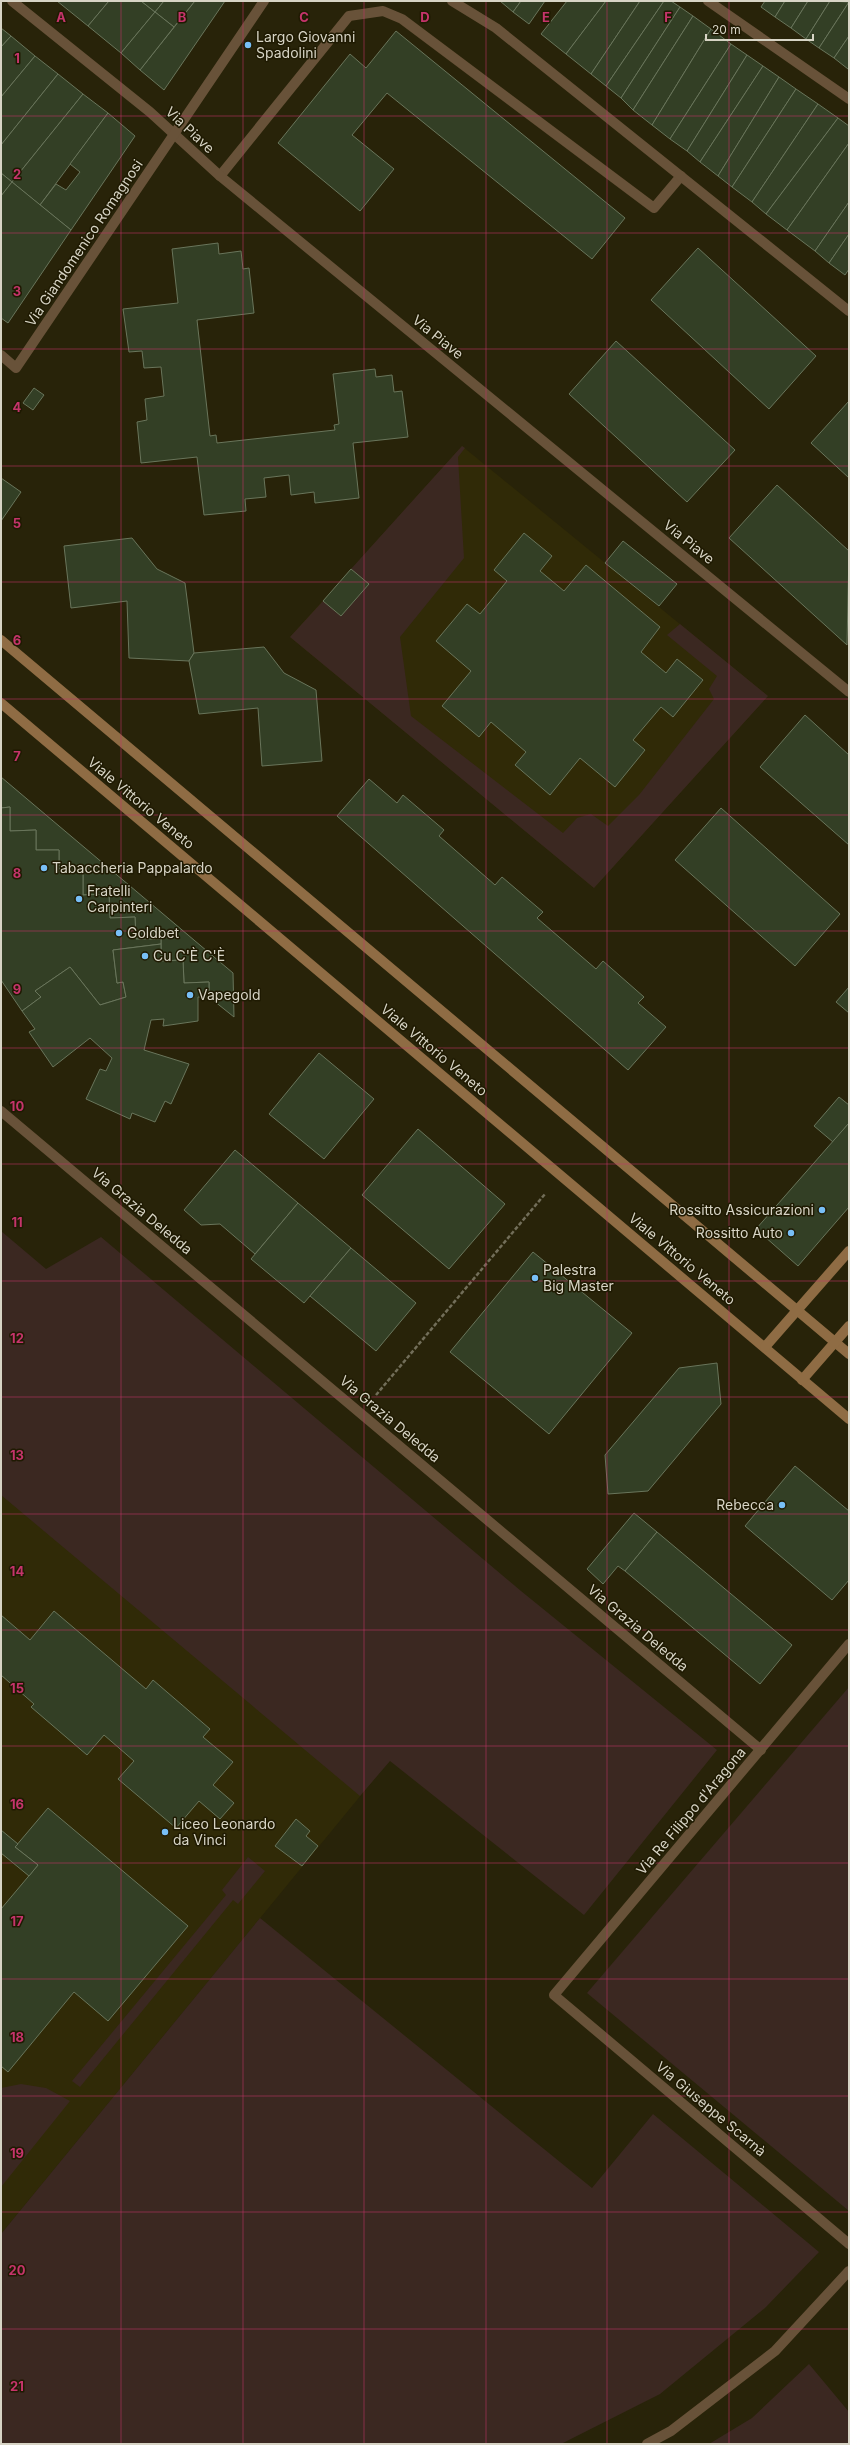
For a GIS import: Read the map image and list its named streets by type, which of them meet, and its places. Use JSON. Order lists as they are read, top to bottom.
{
  "streets": {
    "street": [
      "Via Piave",
      "Via Giandomenico Romagnosi",
      "Viale Vittorio Veneto",
      "Via Grazia Deledda",
      "Via Re Filippo d'Aragona",
      "Via Giuseppe Scarnà"
    ]
  },
  "crossings": [
    ["Via Piave", "Via Giandomenico Romagnosi"],
    ["Via Grazia Deledda", "Via Re Filippo d'Aragona"],
    ["Via Re Filippo d'Aragona", "Via Giuseppe Scarnà"]
  ],
  "places": [
    "Largo Giovanni Spadolini",
    "Tabaccheria Pappalardo",
    "Fratelli Carpinteri",
    "Goldbet",
    "Cu C'È C'È",
    "Vapegold",
    "Rossitto Assicurazioni",
    "Rossitto Auto",
    "Palestra Big Master",
    "Rebecca",
    "Liceo Leonardo da Vinci"
  ],
  "scale_bar": "20 m",
  "grid": {
    "columns": [
      "A",
      "B",
      "C",
      "D",
      "E",
      "F"
    ],
    "rows": [
      "1",
      "2",
      "3",
      "4",
      "5",
      "6",
      "7",
      "8",
      "9",
      "10",
      "11",
      "12",
      "13",
      "14",
      "15",
      "16",
      "17",
      "18",
      "19",
      "20",
      "21"
    ]
  }
}
